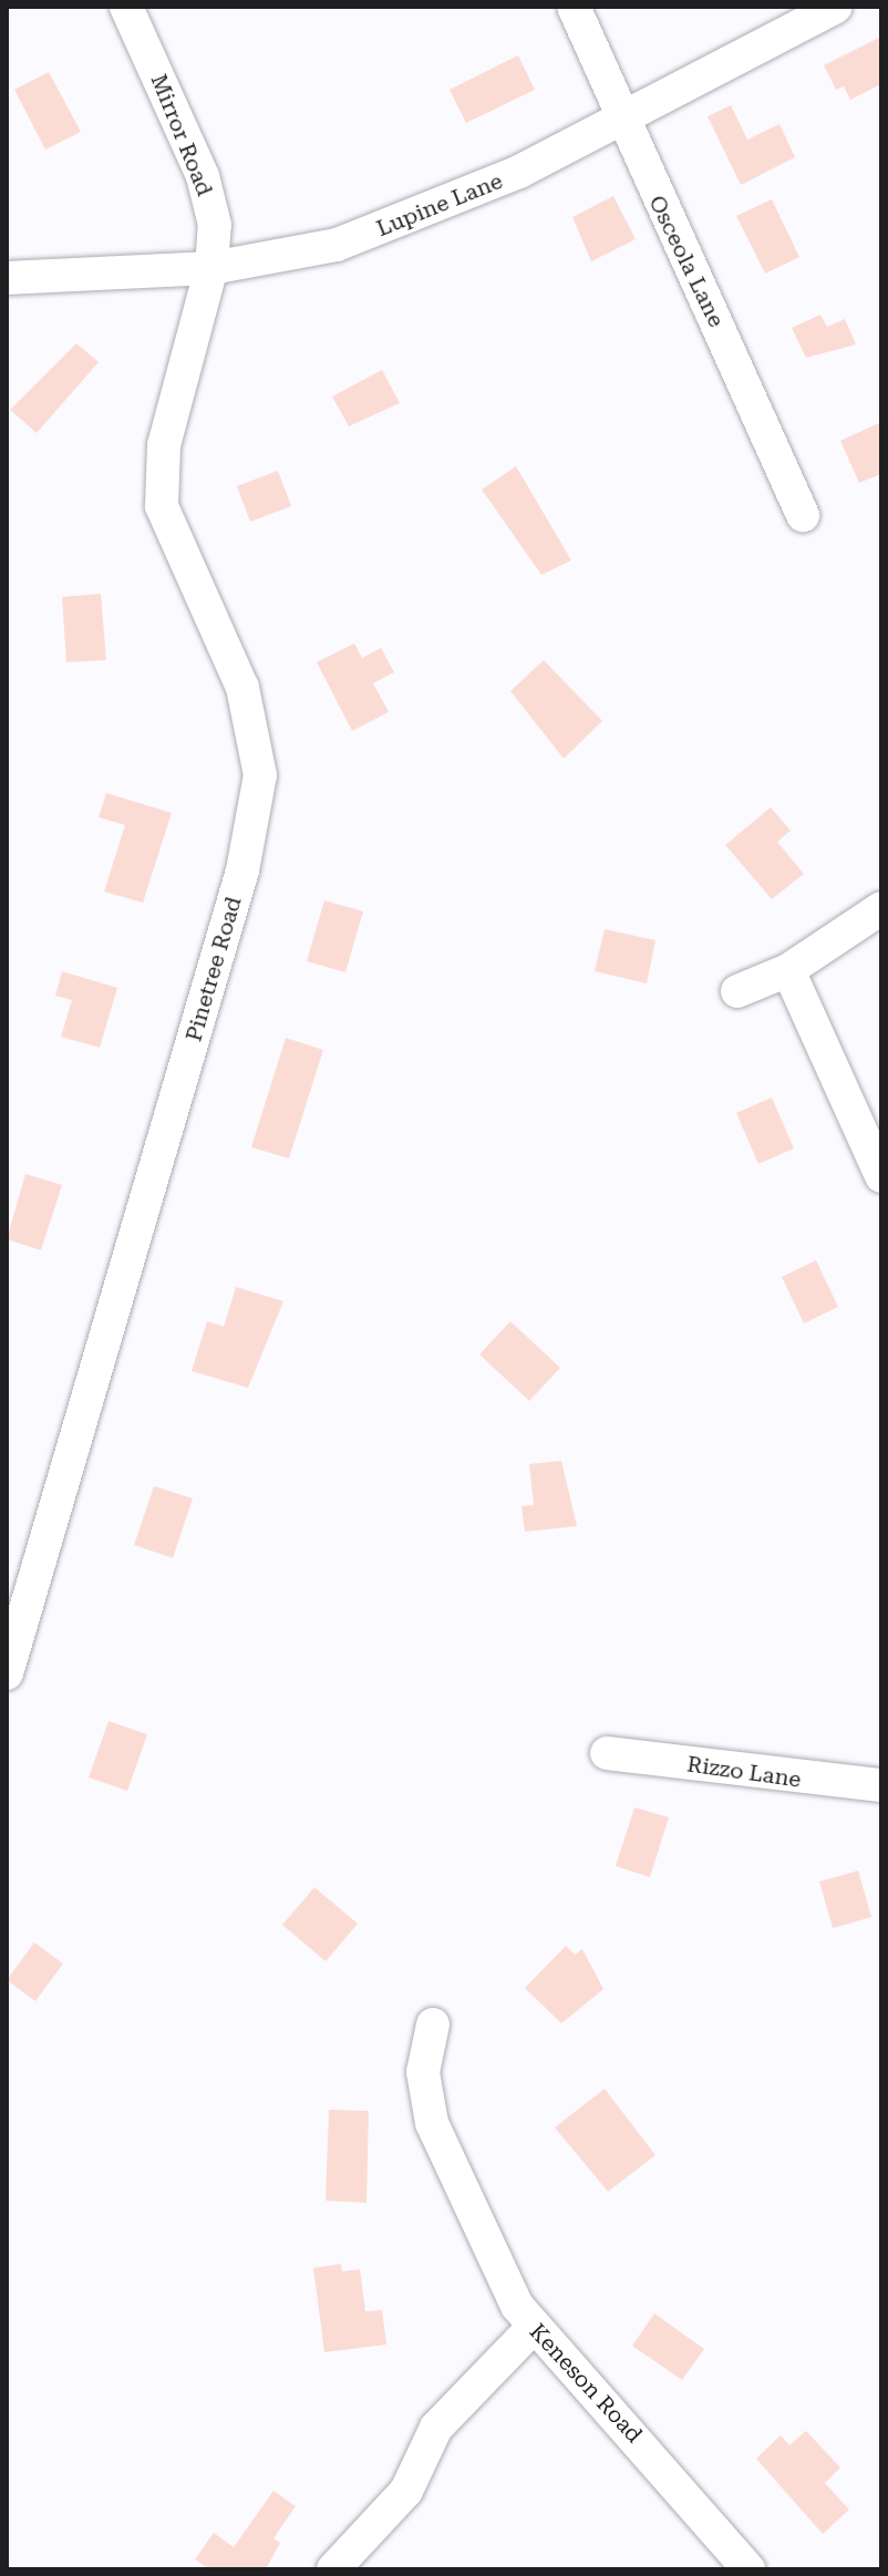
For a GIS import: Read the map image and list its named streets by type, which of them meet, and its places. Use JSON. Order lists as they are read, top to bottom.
{
  "streets": {
    "street": [
      "Mirror Road",
      "Lupine Lane",
      "Osceola Lane",
      "Pinetree Road",
      "Rizzo Lane",
      "Keneson Road"
    ]
  },
  "crossings": [
    ["Mirror Road", "Lupine Lane"],
    ["Mirror Road", "Pinetree Road"],
    ["Lupine Lane", "Osceola Lane"],
    ["Lupine Lane", "Pinetree Road"]
  ]
}
